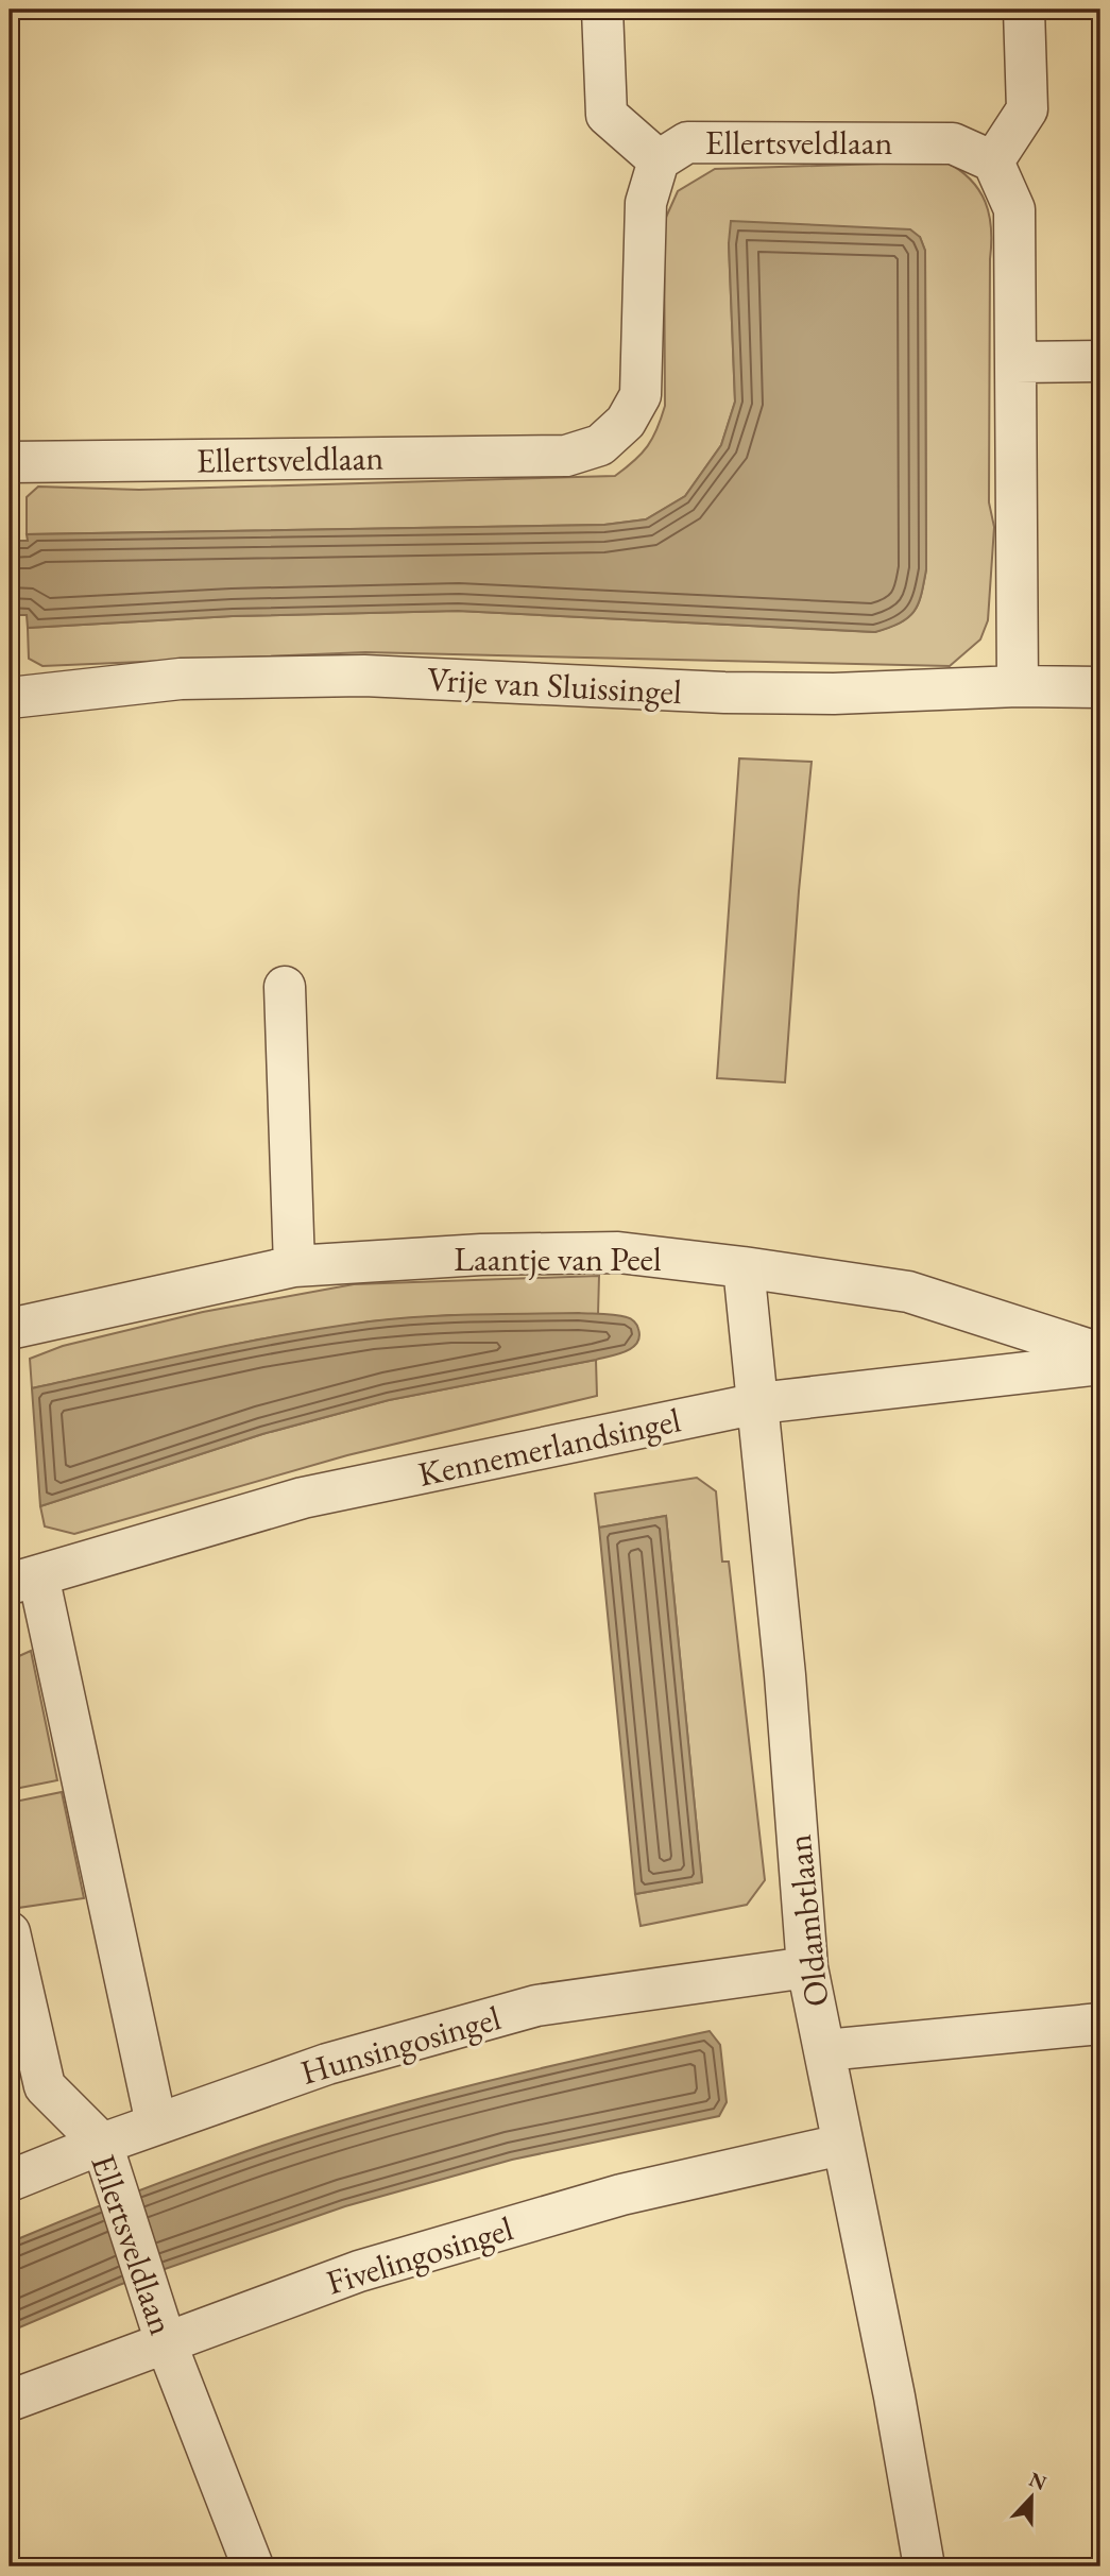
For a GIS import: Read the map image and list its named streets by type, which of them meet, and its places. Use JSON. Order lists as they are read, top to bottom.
{
  "streets": {
    "street": [
      "Ellertsveldlaan",
      "Vrije van Sluissingel",
      "Laantje van Peel",
      "Kennemerlandsingel",
      "Oldambtlaan",
      "Hunsingosingel",
      "Fivelingosingel"
    ]
  },
  "crossings": [
    ["Ellertsveldlaan", "Hunsingosingel"],
    ["Ellertsveldlaan", "Fivelingosingel"],
    ["Laantje van Peel", "Oldambtlaan"],
    ["Kennemerlandsingel", "Oldambtlaan"],
    ["Oldambtlaan", "Hunsingosingel"],
    ["Oldambtlaan", "Fivelingosingel"]
  ],
  "north": "top"
}
